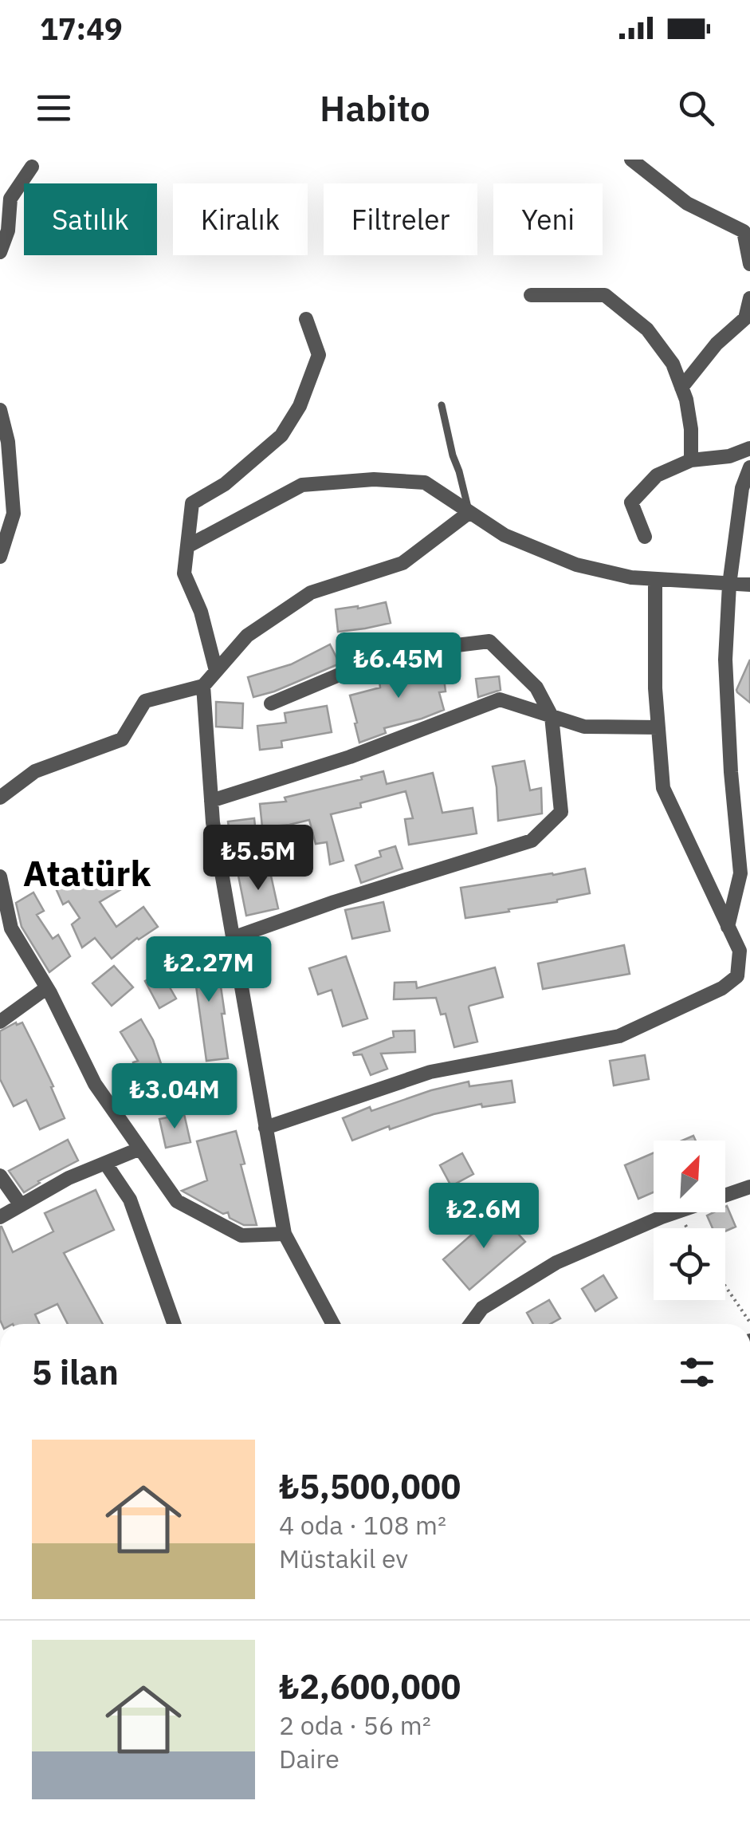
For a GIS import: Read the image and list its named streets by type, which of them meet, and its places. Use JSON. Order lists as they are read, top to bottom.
{
  "districts": ["Atatürk"],
  "north": "top right",
  "page": {
    "status": "17:49",
    "header": "Habito",
    "chip": [
      "Satılık",
      "Kiralık",
      "Filtreler",
      "Yeni"
    ],
    "price": [
      "₺6.45M",
      "₺5.5M",
      "₺2.27M",
      "₺3.04M",
      "₺2.6M"
    ],
    "heading": "5 ilan",
    "list": [
      {
        "name": "₺5,500,000",
        "note": "4 oda · 108 m² · Müstakil ev"
      },
      {
        "name": "₺2,600,000",
        "note": "2 oda · 56 m² · Daire"
      }
    ]
  }
}
